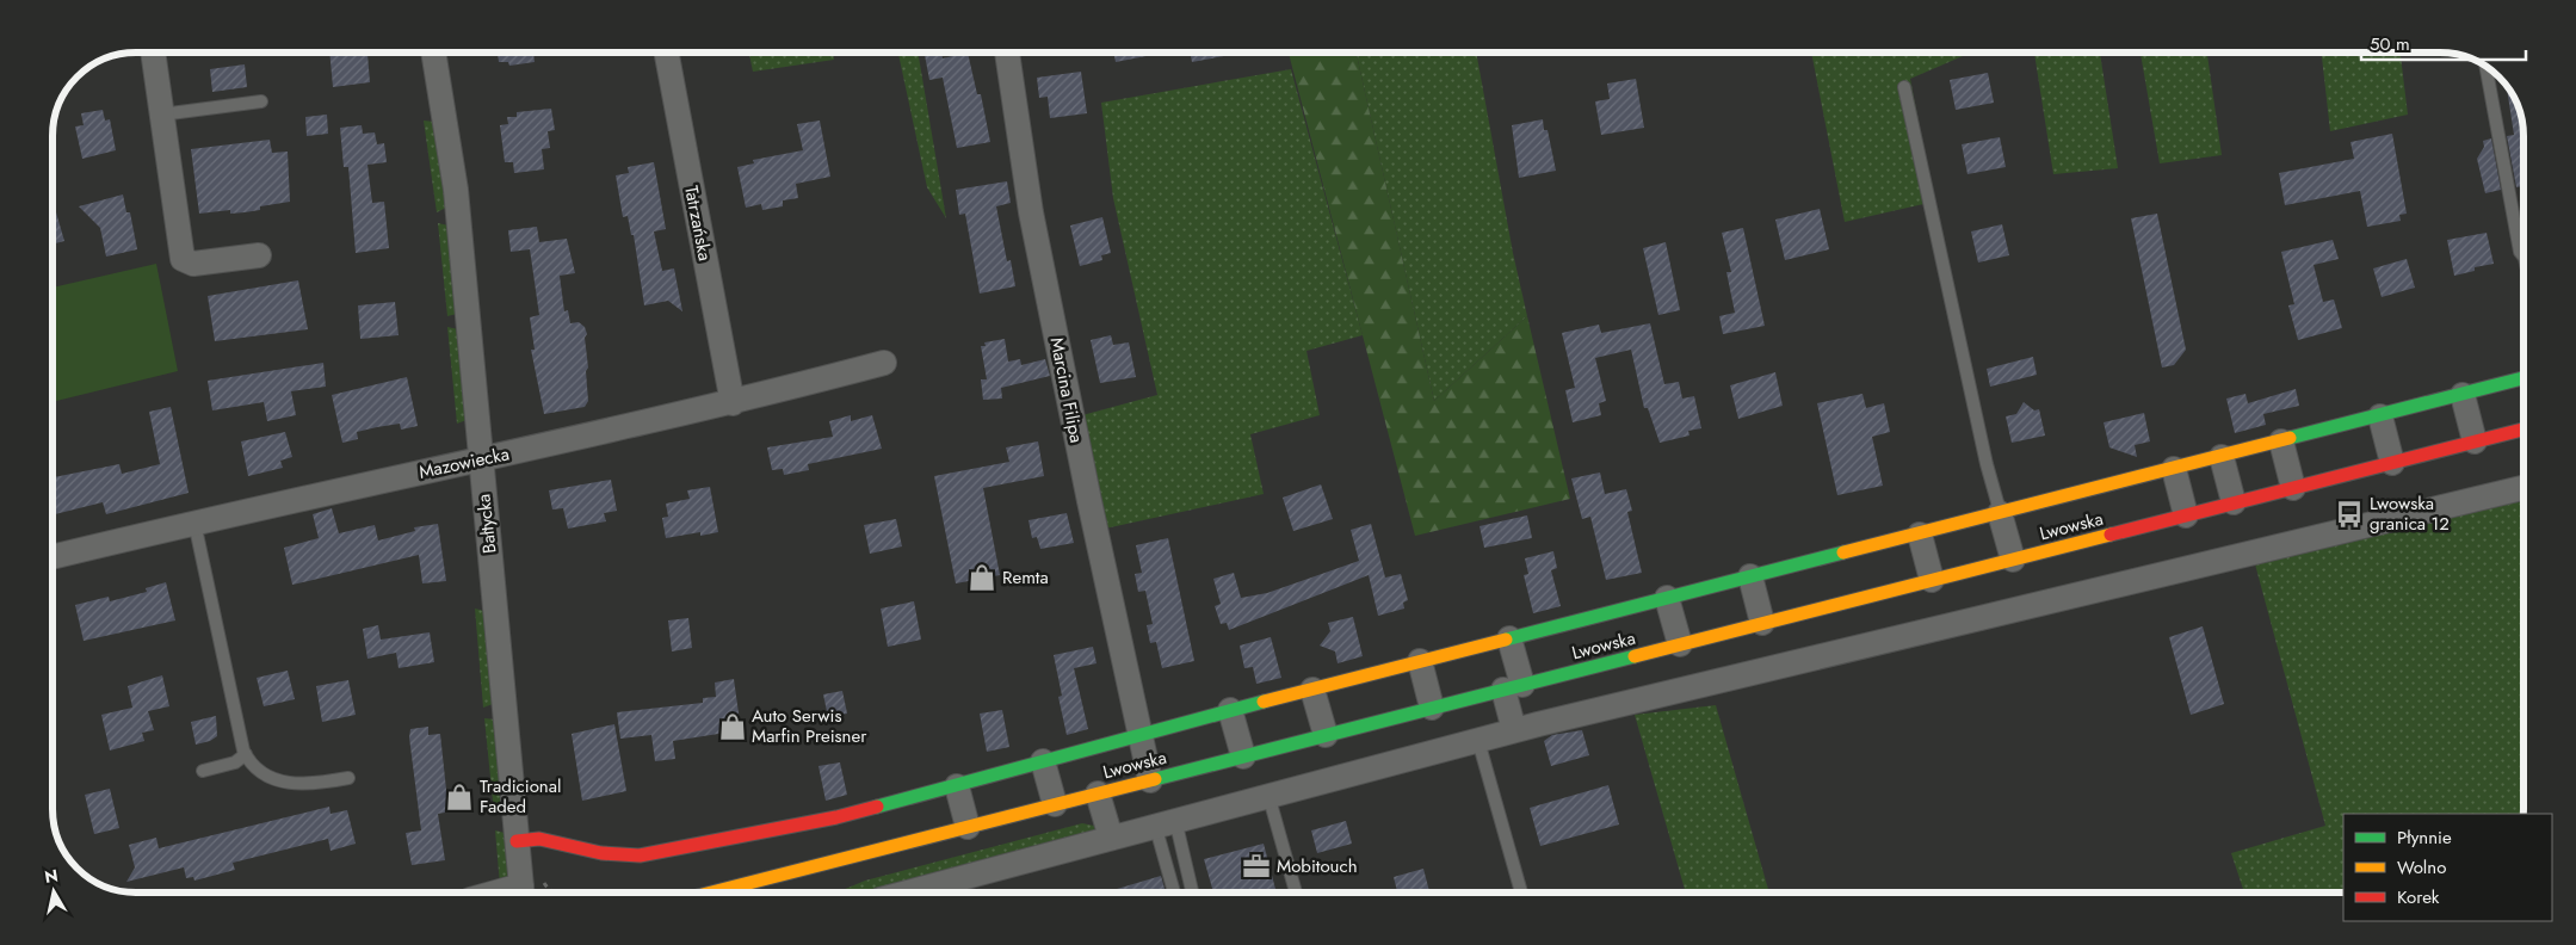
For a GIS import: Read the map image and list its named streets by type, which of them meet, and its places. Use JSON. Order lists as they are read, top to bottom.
{
  "streets": {
    "street": [
      "Tatrzańska",
      "Marcina Filipa",
      "Mazowiecka",
      "Bałtycka",
      "Lwowska"
    ]
  },
  "crossings": [
    ["Tatrzańska", "Mazowiecka"],
    ["Marcina Filipa", "Lwowska"],
    ["Mazowiecka", "Bałtycka"]
  ],
  "places": {
    "bus stop": ["Lwowska granica 12"],
    "shop": ["Remta", "Auto Serwis Marfin Preisner", "Tradicional Faded"],
    "office": ["Mobitouch"]
  },
  "legend": ["Płynnie", "Wolno", "Korek"],
  "scale_bar": "50 m",
  "north": "top"
}
